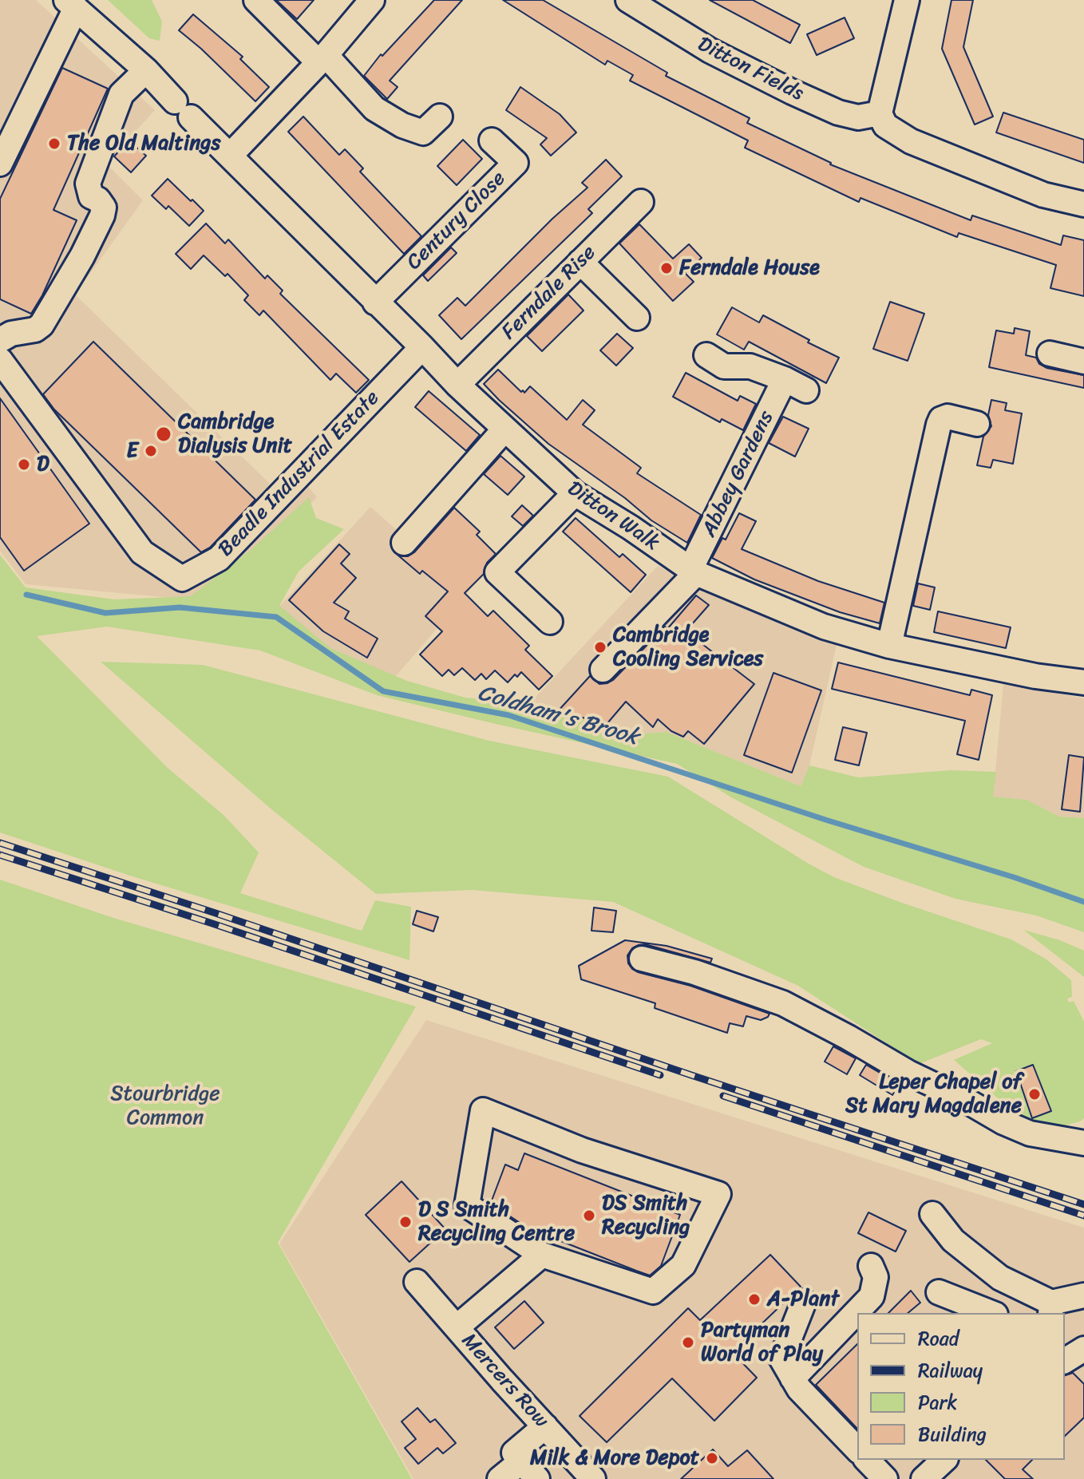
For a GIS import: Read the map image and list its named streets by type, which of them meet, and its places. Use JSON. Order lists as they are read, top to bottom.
{
  "streets": {
    "street": [
      "Ditton Fields",
      "Century Close",
      "Ferndale Rise",
      "Beadle Industrial Estate",
      "Abbey Gardens",
      "Ditton Walk",
      "Mercers Row"
    ]
  },
  "crossings": [
    ["Century Close", "Ditton Walk"],
    ["Ferndale Rise", "Ditton Walk"],
    ["Beadle Industrial Estate", "Ditton Walk"],
    ["Abbey Gardens", "Ditton Walk"]
  ],
  "water": ["Coldham's Brook"],
  "parks": ["Stourbridge Common"],
  "places": [
    "The Old Maltings",
    "Ferndale House",
    "Cambridge Dialysis Unit",
    "E",
    "D",
    "Cambridge Cooling Services",
    "Leper Chapel of St Mary Magdalene",
    "DS Smith Recycling",
    "D S Smith Recycling Centre",
    "A-Plant",
    "Partyman World of Play",
    "Milk & More Depot"
  ],
  "legend": [
    "Road",
    "Railway",
    "Park",
    "Building"
  ]
}
